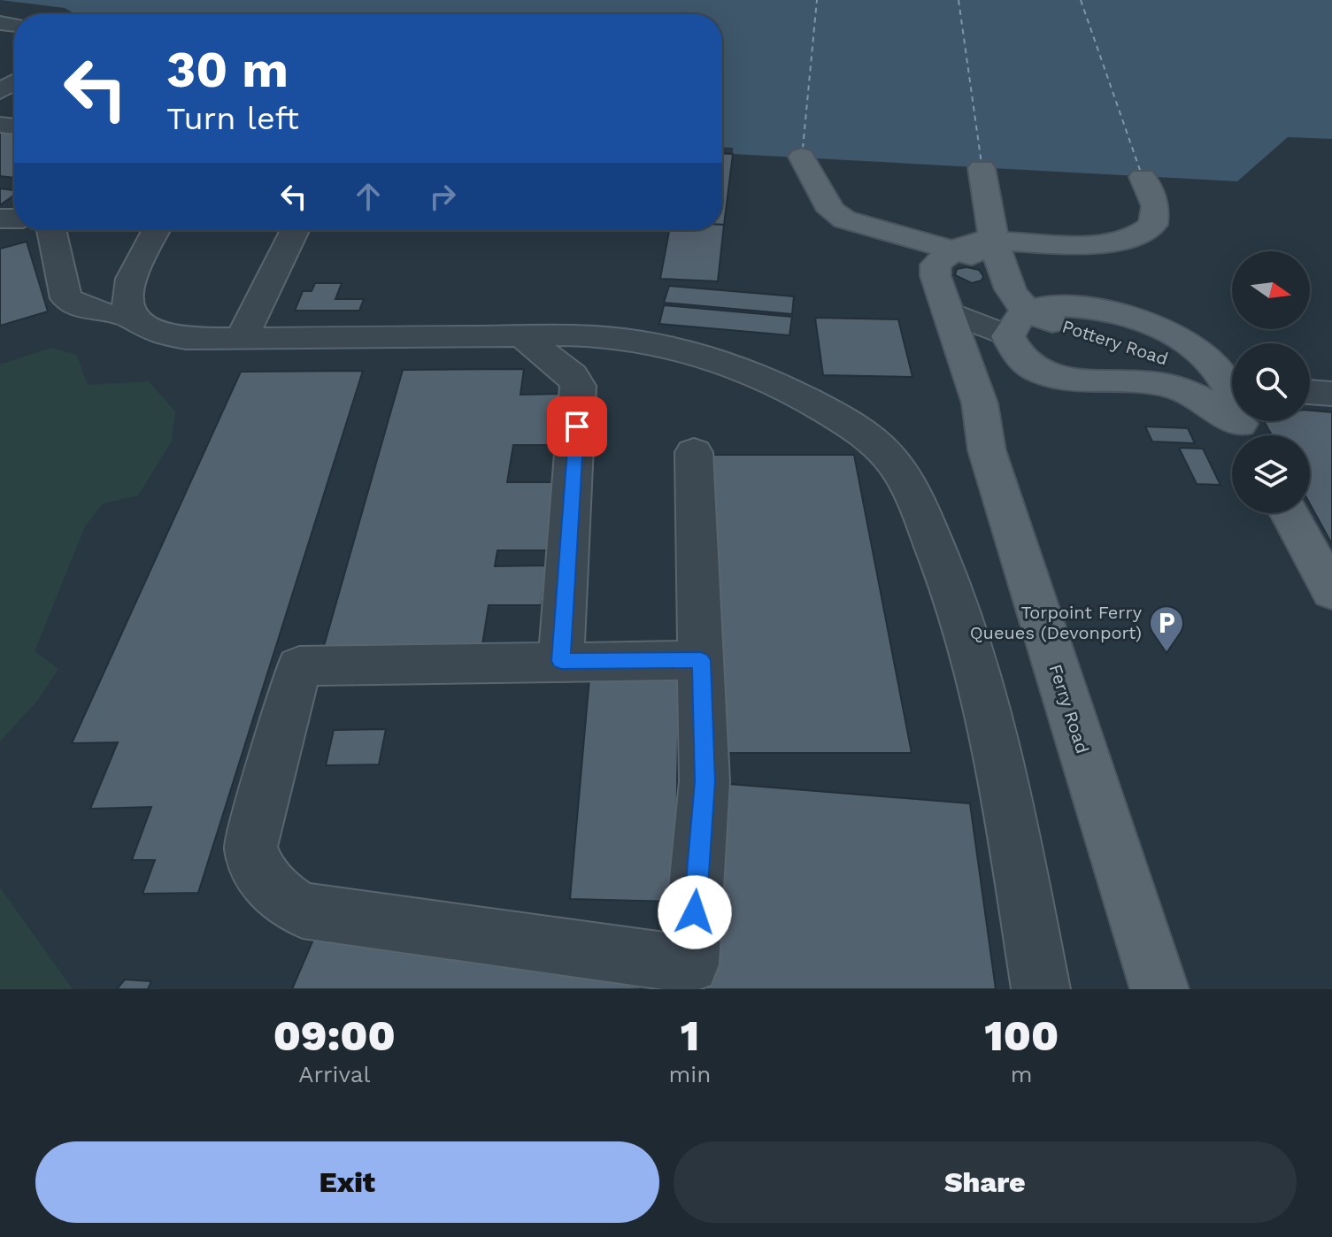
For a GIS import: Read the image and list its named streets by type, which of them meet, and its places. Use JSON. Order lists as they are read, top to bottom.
{
  "streets": {
    "main road": ["Pottery Road", "Ferry Road"]
  },
  "places": {
    "parking": ["Torpoint Ferry Queues (Devonport)"]
  },
  "north": "right",
  "page": {
    "turn": ["30 m", "Turn left"],
    "eta": [
      "09:00",
      "Arrival",
      "1",
      "min",
      "100",
      "m"
    ],
    "buttons": ["Exit", "Share"]
  }
}
